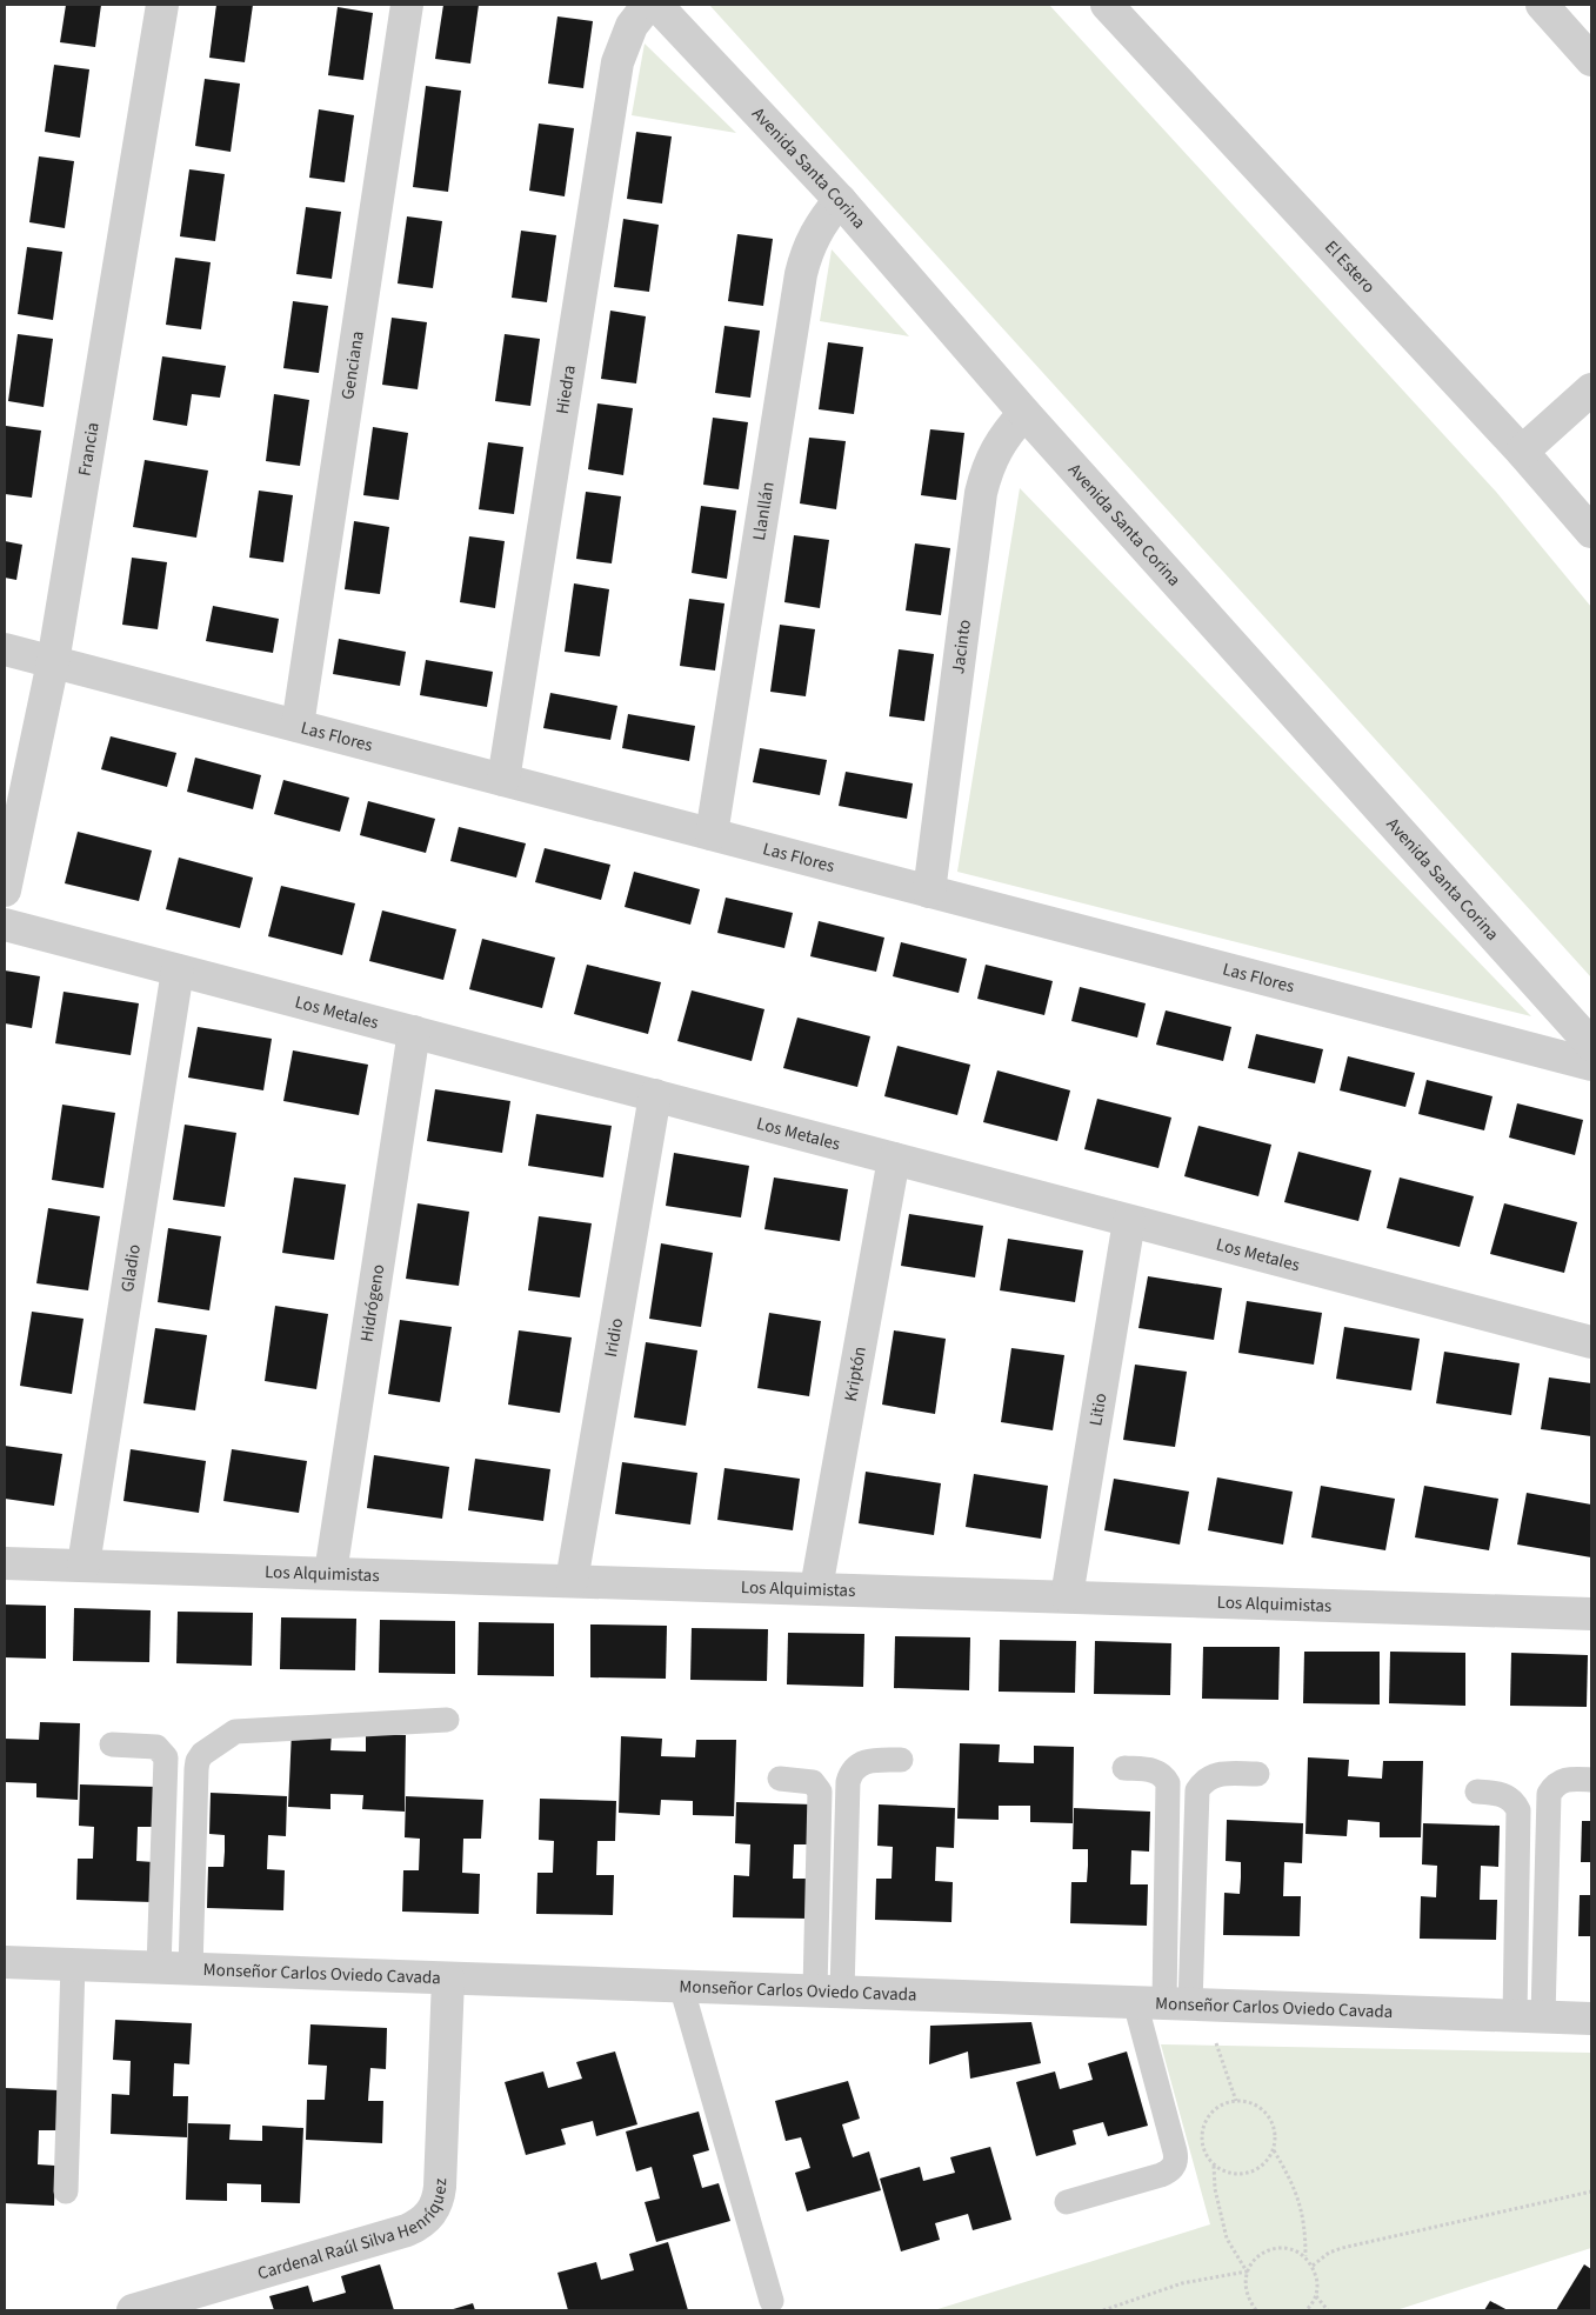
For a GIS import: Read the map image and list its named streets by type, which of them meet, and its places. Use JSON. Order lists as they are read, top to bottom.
{
  "streets": {
    "street": [
      "Avenida Santa Corina",
      "El Estero",
      "Genciana",
      "Hiedra",
      "Francia",
      "Llanllán",
      "Jacinto",
      "Las Flores",
      "Los Metales",
      "Gladio",
      "Hidrógeno",
      "Iridio",
      "Kriptón",
      "Litio",
      "Los Alquimistas",
      "Monseñor Carlos Oviedo Cavada",
      "Cardenal Raúl Silva Henríquez"
    ]
  },
  "crossings": [
    ["Avenida Santa Corina", "Llanllán"],
    ["Avenida Santa Corina", "Jacinto"],
    ["Genciana", "Las Flores"],
    ["Hiedra", "Las Flores"],
    ["Francia", "Las Flores"],
    ["Llanllán", "Las Flores"],
    ["Jacinto", "Las Flores"],
    ["Los Metales", "Gladio"],
    ["Los Metales", "Hidrógeno"],
    ["Los Metales", "Iridio"],
    ["Los Metales", "Kriptón"],
    ["Los Metales", "Litio"],
    ["Gladio", "Los Alquimistas"],
    ["Hidrógeno", "Los Alquimistas"],
    ["Iridio", "Los Alquimistas"],
    ["Kriptón", "Los Alquimistas"],
    ["Litio", "Los Alquimistas"],
    ["Monseñor Carlos Oviedo Cavada", "Cardenal Raúl Silva Henríquez"]
  ]
}
